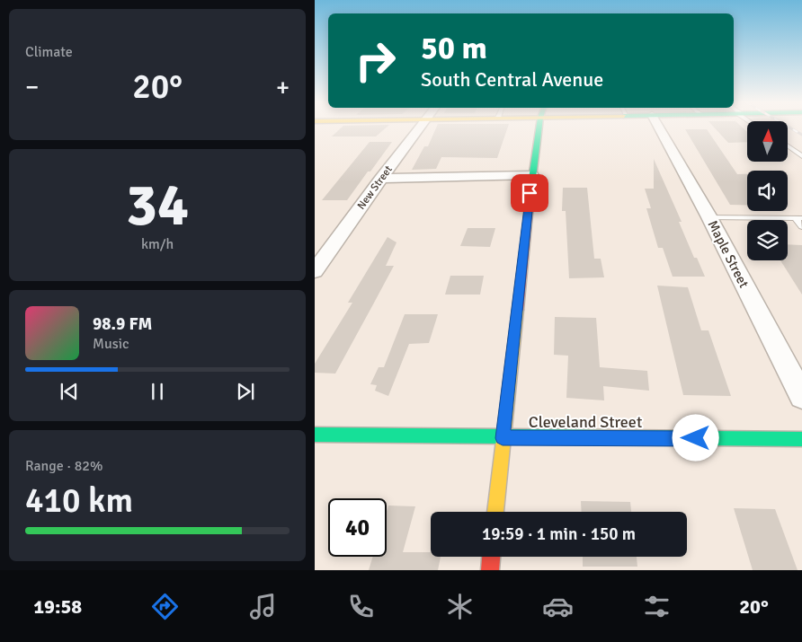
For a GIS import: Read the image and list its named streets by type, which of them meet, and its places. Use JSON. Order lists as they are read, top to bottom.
{
  "streets": {
    "main road": ["Cleveland Street"],
    "street": ["New Street", "Maple Street"]
  },
  "north": "top",
  "page": {
    "tile": [
      "Climate",
      ["34", "km/h"],
      ["Range · 82%", "410 km"]
    ],
    "turn": ["50 m", "South Central Avenue"],
    "heat": ["−", "20°", "+"],
    "song": ["98.9 FM", "Music"],
    "limit": "40",
    "trip": "19:59 · 1 min · 150 m",
    "tabs": ["19:58", "20°"]
  }
}
